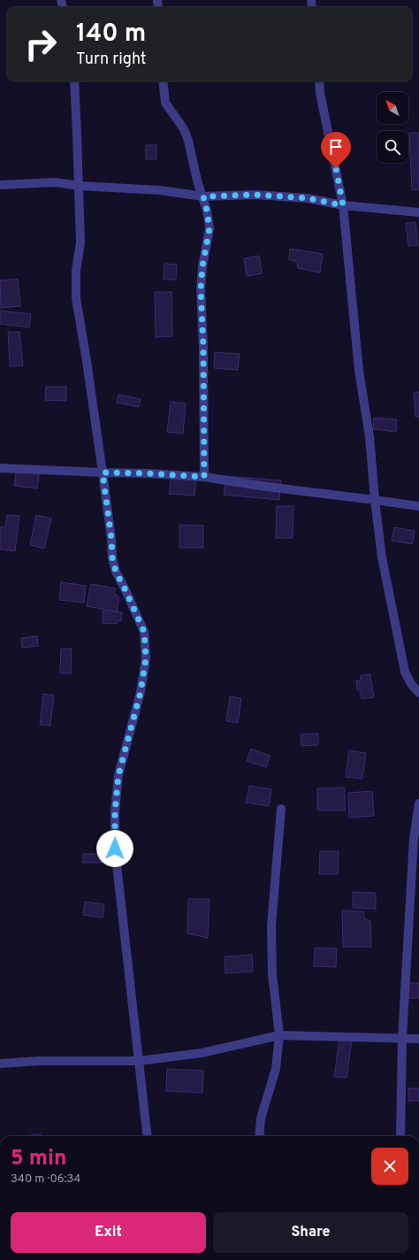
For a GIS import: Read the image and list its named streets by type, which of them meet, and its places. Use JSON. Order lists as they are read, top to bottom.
{
  "north": "top left",
  "page": {
    "turn": ["140 m", "Turn right"],
    "heading": ["5 min", "340 m · 06:34"],
    "buttons": ["Exit", "Share"]
  }
}
